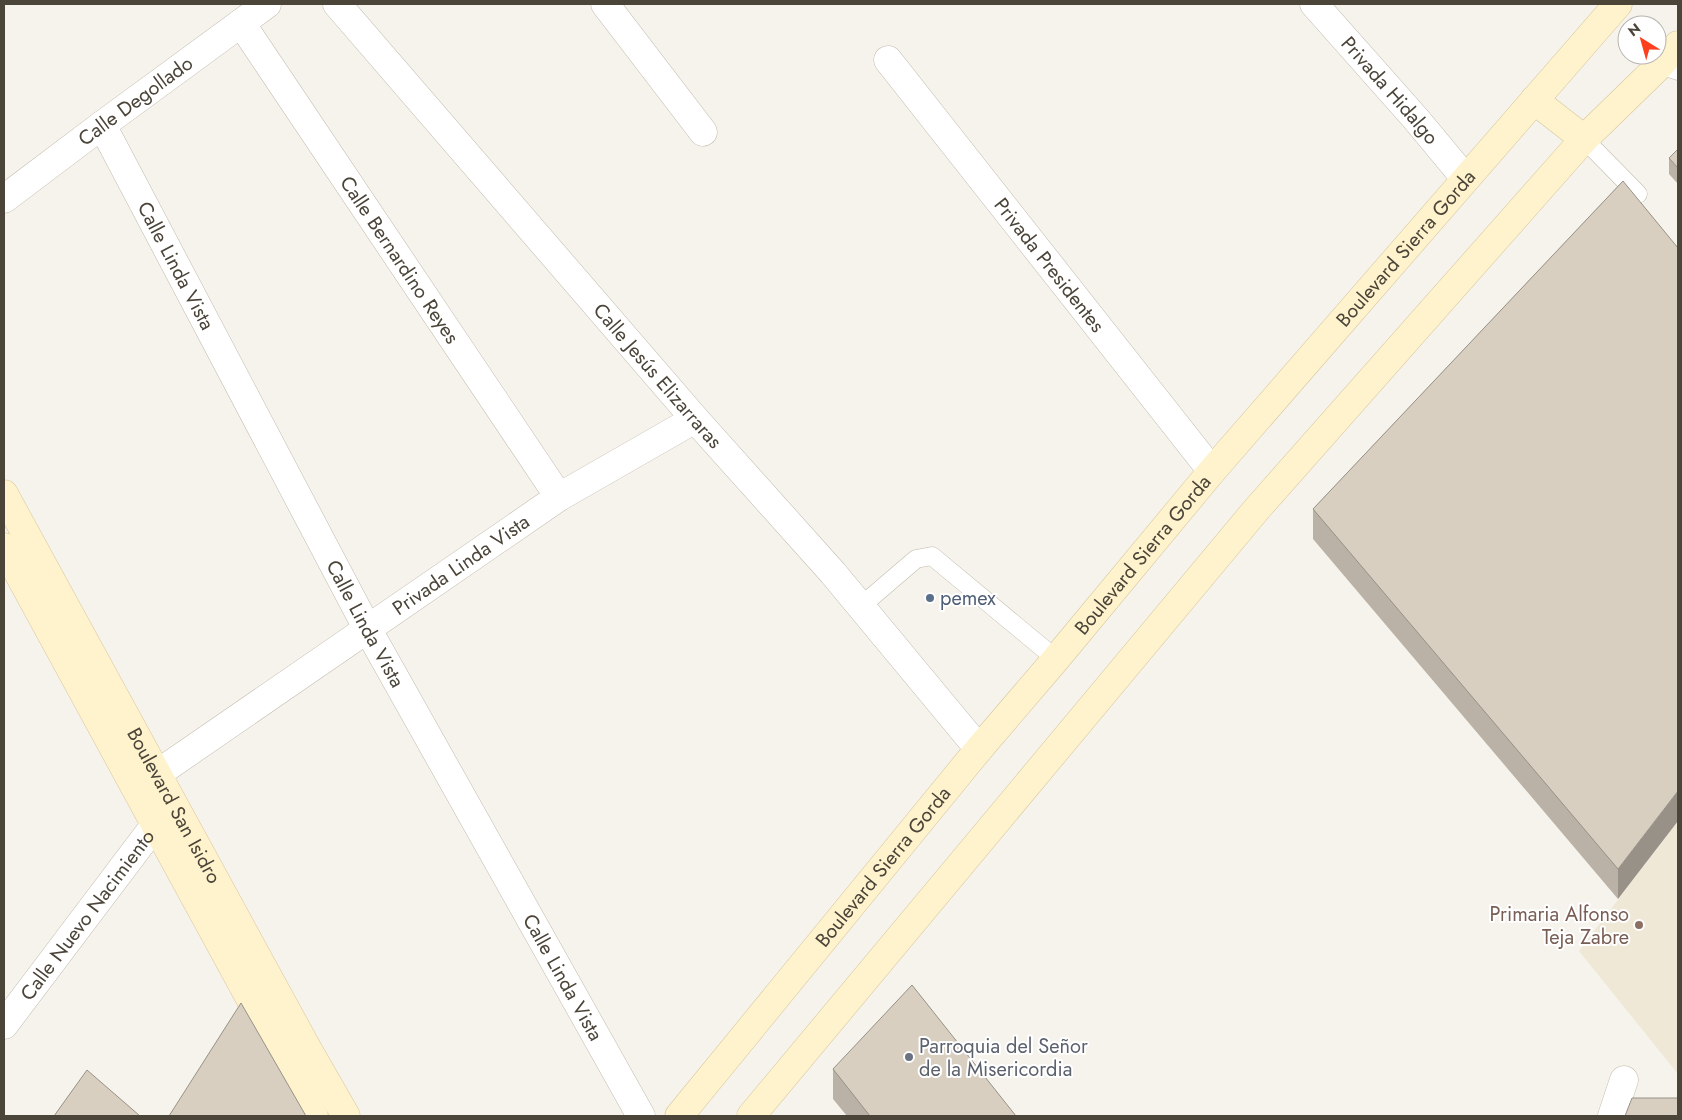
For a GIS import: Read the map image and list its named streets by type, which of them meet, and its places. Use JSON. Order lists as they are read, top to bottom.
{
  "streets": {
    "main road": ["Boulevard Sierra Gorda", "Boulevard San Isidro"],
    "street": [
      "Privada Hidalgo",
      "Calle Degollado",
      "Calle Bernardino Reyes",
      "Privada Presidentes",
      "Calle Linda Vista",
      "Calle Jesús Elizarraras",
      "Privada Linda Vista",
      "Calle Nuevo Nacimiento"
    ]
  },
  "crossings": [
    ["Privada Hidalgo", "Boulevard Sierra Gorda"],
    ["Calle Degollado", "Calle Bernardino Reyes"],
    ["Calle Degollado", "Calle Linda Vista"],
    ["Boulevard Sierra Gorda", "Privada Presidentes"],
    ["Boulevard Sierra Gorda", "Calle Jesús Elizarraras"],
    ["Calle Bernardino Reyes", "Privada Linda Vista"],
    ["Calle Linda Vista", "Privada Linda Vista"],
    ["Calle Jesús Elizarraras", "Privada Linda Vista"],
    ["Privada Linda Vista", "Boulevard San Isidro"],
    ["Boulevard San Isidro", "Calle Nuevo Nacimiento"]
  ],
  "places": ["pemex", "Primaria Alfonso Teja Zabre", "Parroquia del Señor de la Misericordia"],
  "north": "top left"
}
